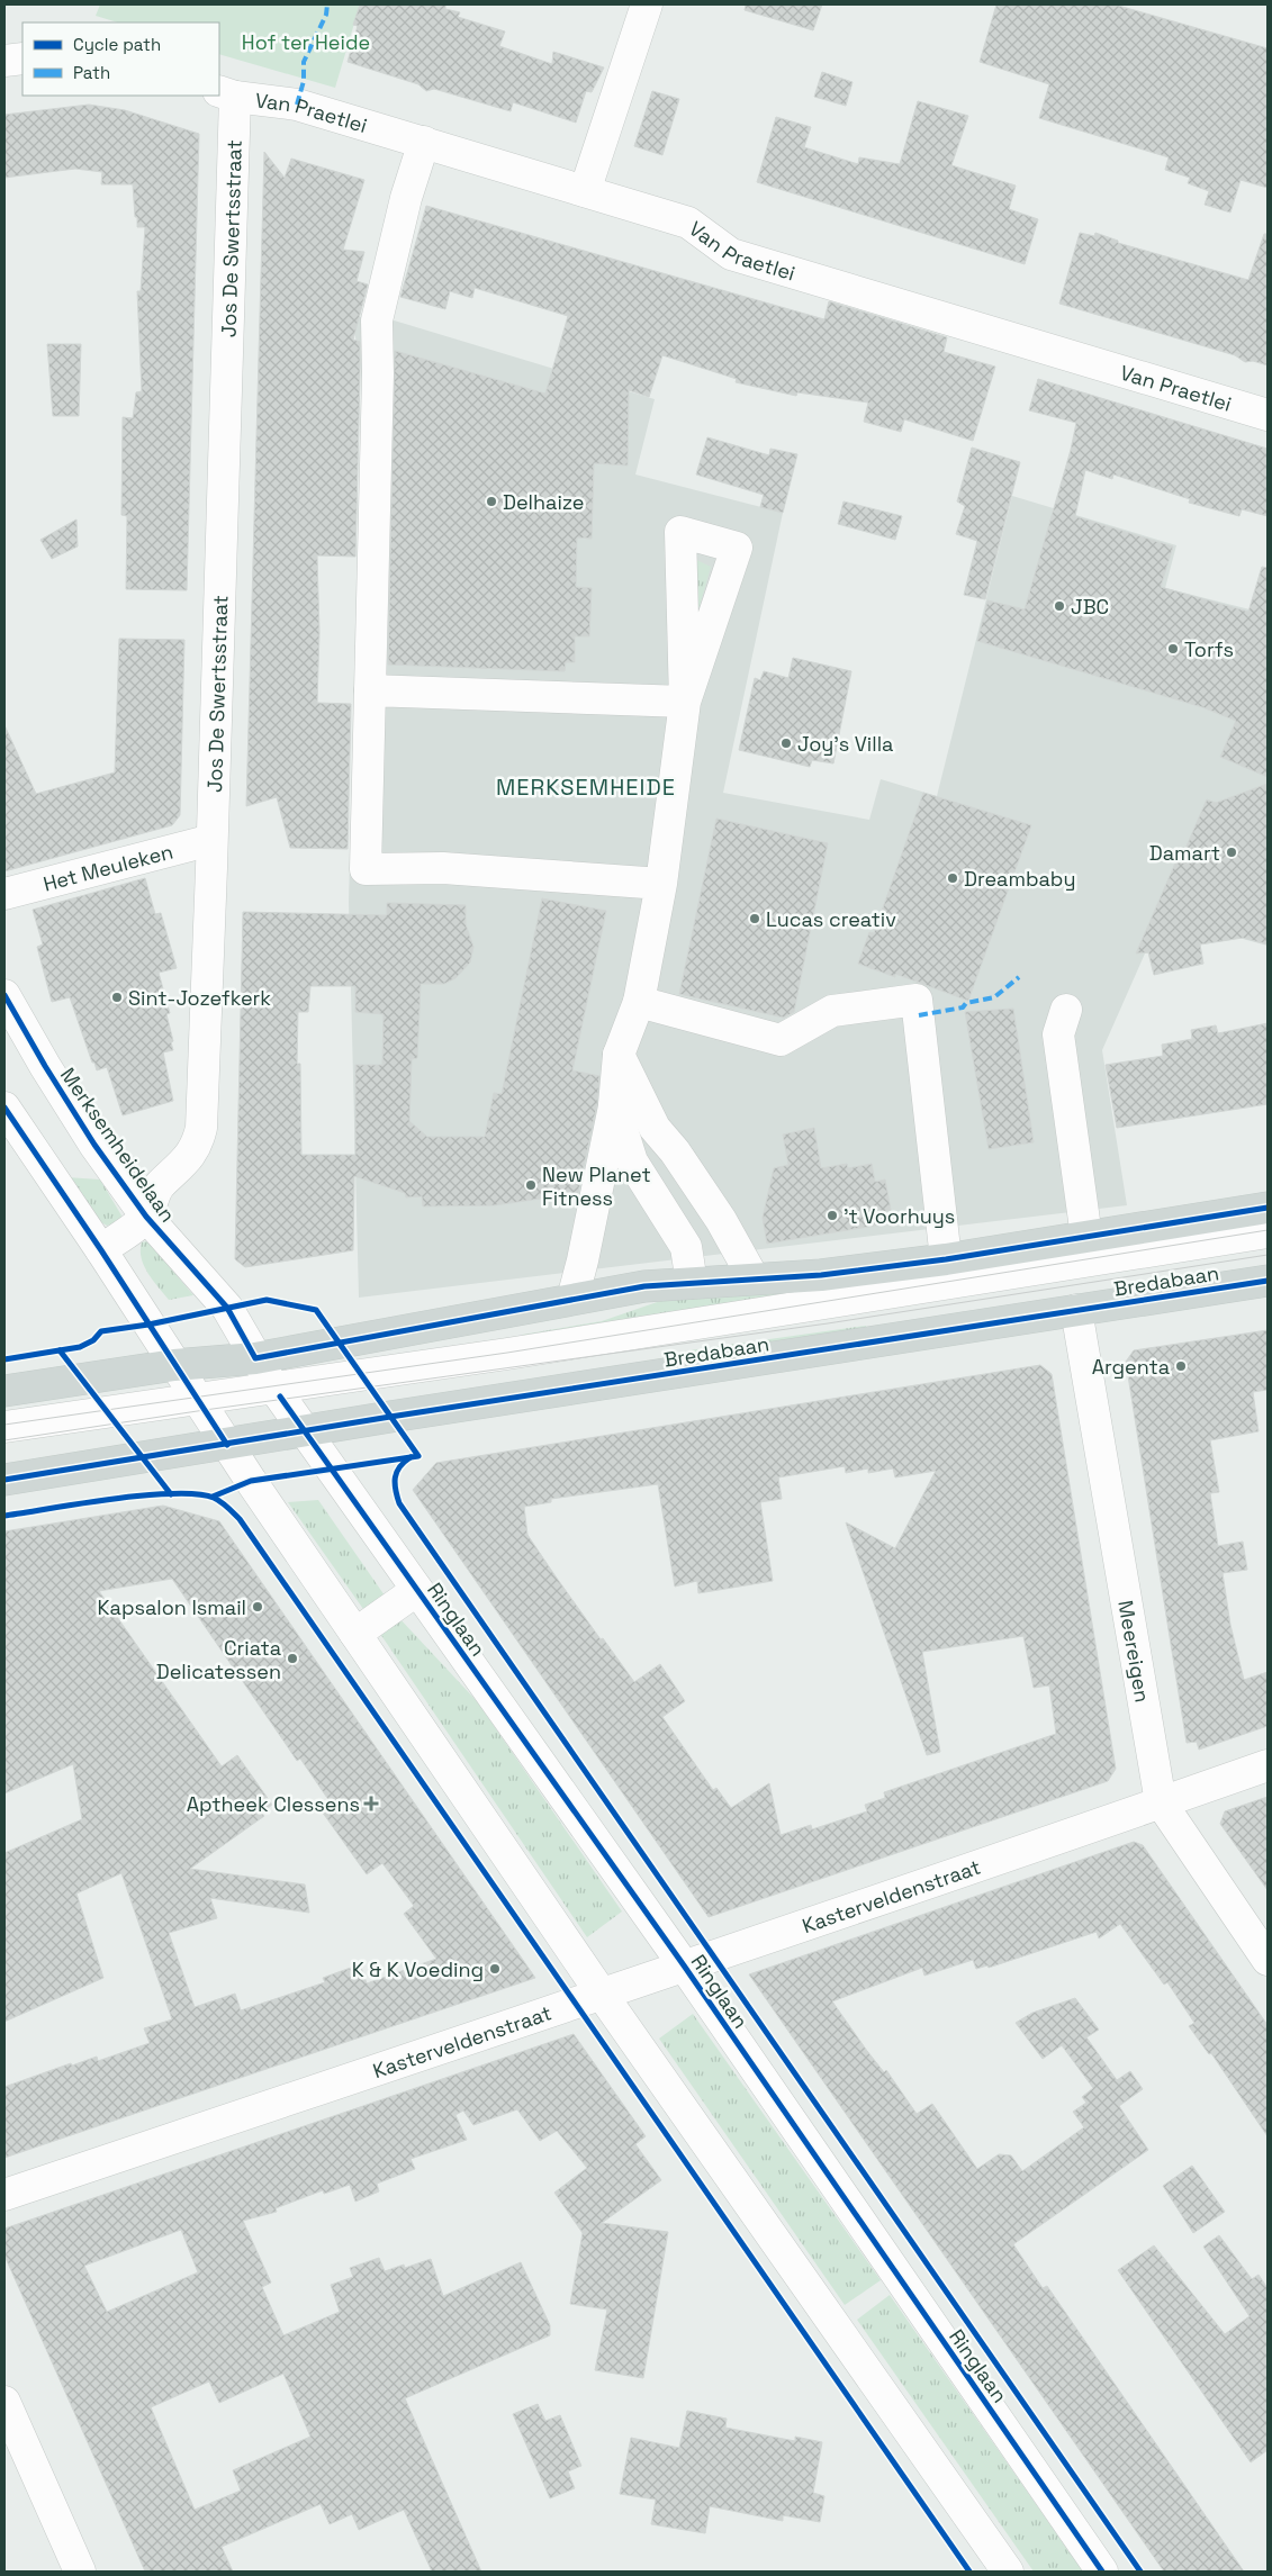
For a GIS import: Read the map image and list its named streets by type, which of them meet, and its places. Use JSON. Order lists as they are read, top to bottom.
{
  "streets": {
    "main road": ["Bredabaan"],
    "street": [
      "Van Praetlei",
      "Jos De Swertsstraat",
      "Het Meuleken",
      "Merksemheidelaan",
      "Ringlaan",
      "Meereigen",
      "Kasterveldenstraat"
    ]
  },
  "crossings": [
    ["Van Praetlei", "Jos De Swertsstraat"],
    ["Jos De Swertsstraat", "Het Meuleken"],
    ["Jos De Swertsstraat", "Merksemheidelaan"],
    ["Merksemheidelaan", "Bredabaan"],
    ["Merksemheidelaan", "Ringlaan"],
    ["Bredabaan", "Ringlaan"],
    ["Bredabaan", "Meereigen"],
    ["Ringlaan", "Kasterveldenstraat"],
    ["Meereigen", "Kasterveldenstraat"]
  ],
  "districts": ["MERKSEMHEIDE"],
  "parks": ["Hof ter Heide"],
  "places": {
    "other": [
      "Delhaize",
      "JBC",
      "Torfs",
      "Joy's Villa",
      "Damart",
      "Dreambaby",
      "Lucas creativ",
      "Sint-Jozefkerk",
      "New Planet Fitness",
      "'t Voorhuys",
      "Argenta",
      "Kapsalon Ismail",
      "Criata Delicatessen",
      "K & K Voeding"
    ],
    "health": ["Aptheek Clessens"]
  },
  "legend": ["Cycle path", "Path"]
}
